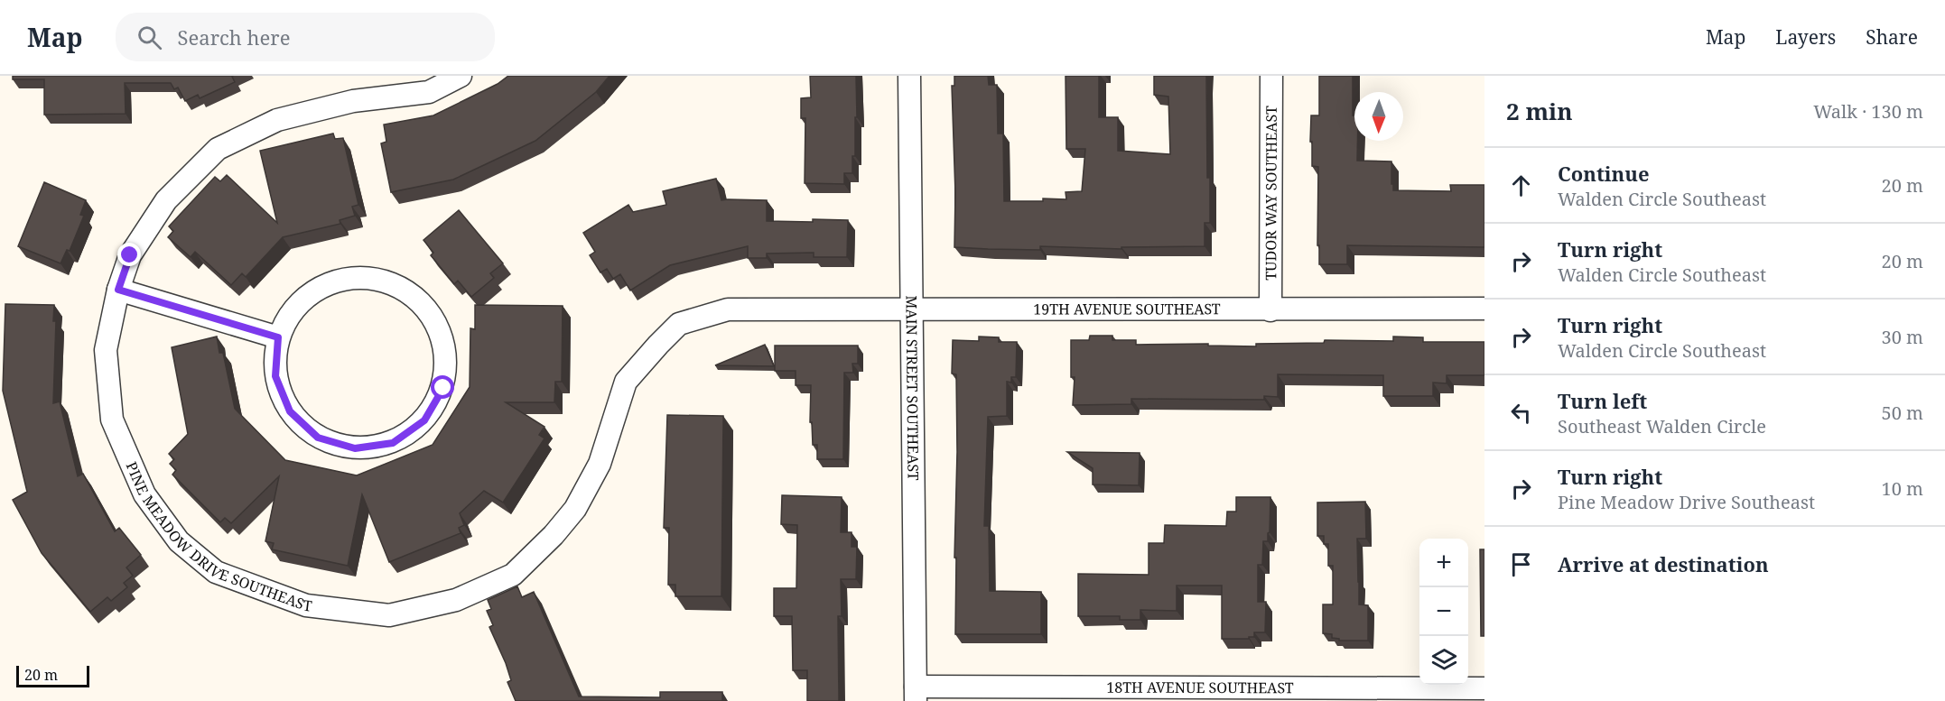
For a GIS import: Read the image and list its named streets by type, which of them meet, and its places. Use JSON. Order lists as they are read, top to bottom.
{
  "streets": {
    "street": [
      "TUDOR WAY SOUTHEAST",
      "19TH AVENUE SOUTHEAST",
      "MAIN STREET SOUTHEAST",
      "PINE MEADOW DRIVE SOUTHEAST",
      "18TH AVENUE SOUTHEAST"
    ]
  },
  "crossings": [
    ["TUDOR WAY SOUTHEAST", "19TH AVENUE SOUTHEAST"],
    ["19TH AVENUE SOUTHEAST", "MAIN STREET SOUTHEAST"],
    ["19TH AVENUE SOUTHEAST", "PINE MEADOW DRIVE SOUTHEAST"],
    ["MAIN STREET SOUTHEAST", "18TH AVENUE SOUTHEAST"]
  ],
  "scale_bar": "20 m",
  "north": "bottom",
  "page": {
    "header": "Map",
    "search": "Search here",
    "nav": ["Map", "Layers", "Share"],
    "heading": ["2 min", "Walk · 130 m"],
    "list": [
      ["Continue", "Walden Circle Southeast", "20 m"],
      ["Turn right", "Walden Circle Southeast", "20 m"],
      ["Turn right", "Walden Circle Southeast", "30 m"],
      ["Turn left", "Southeast Walden Circle", "50 m"],
      ["Turn right", "Pine Meadow Drive Southeast", "10 m"],
      "Arrive at destination"
    ],
    "map_buttons": ["+", "−"],
    "scale": "20 m"
  }
}
